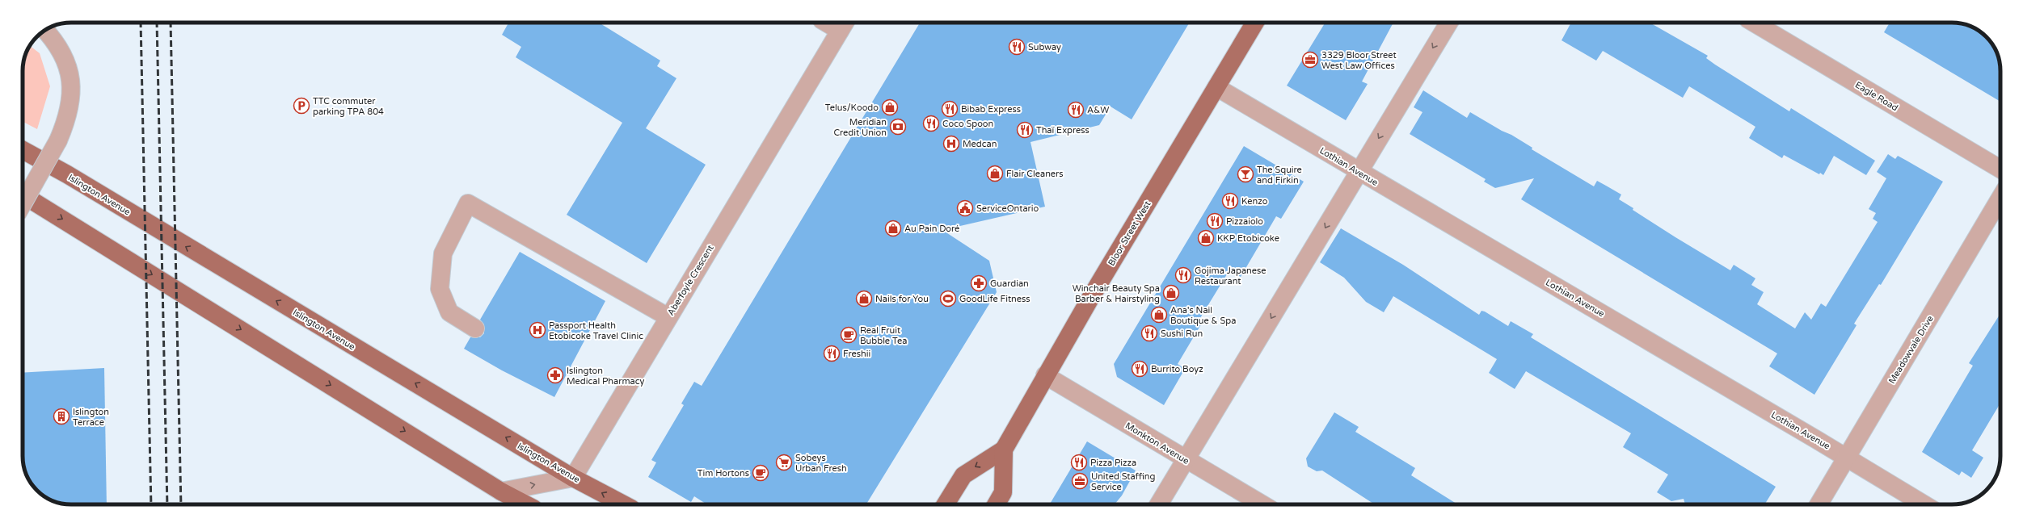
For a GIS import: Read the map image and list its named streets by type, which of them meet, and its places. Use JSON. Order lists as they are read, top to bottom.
{
  "streets": {
    "main road": ["Islington Avenue", "Bloor Street West"],
    "street": [
      "Eagle Road",
      "Lothian Avenue",
      "Aberfoyle Crescent",
      "Meadowvale Drive",
      "Monkton Avenue"
    ]
  },
  "crossings": [
    ["Lothian Avenue", "Bloor Street West"],
    ["Lothian Avenue", "Meadowvale Drive"],
    ["Islington Avenue", "Aberfoyle Crescent"],
    ["Bloor Street West", "Monkton Avenue"]
  ],
  "places": {
    "restaurant": [
      "Subway",
      "Bibab Express",
      "A&W",
      "Coco Spoon",
      "Thaï Express",
      "Kenzo",
      "Pizzaiolo",
      "Gojima Japanese Restaurant",
      "Sushi Run",
      "Freshii",
      "Burrito Boyz",
      "Pizza Pizza"
    ],
    "office": ["3329 Bloor Street West Law Offices", "United Staffing Service"],
    "parking": ["TTC commuter parking TPA 804"],
    "shop": [
      "Telus/Koodo",
      "Flair Cleaners",
      "Au Pain Doré",
      "KKP Etobicoke",
      "Winchair Beauty Spa Barber & Hairstyling",
      "Nails for You",
      "Ana's Nail Boutique & Spa"
    ],
    "bank": ["Meridian Credit Union"],
    "hospital": ["Medcan", "Passport Health Etobicoke Travel Clinic"],
    "bar": ["The Squire and Firkin"],
    "public building": ["ServiceOntario"],
    "pharmacy": ["Guardian", "Islington Medical Pharmacy"],
    "sports": ["GoodLife Fitness"],
    "cafe": ["Real Fruit Bubble Tea", "Tim Hortons"],
    "building": ["Islington Terrace"],
    "supermarket": ["Sobeys Urban Fresh"]
  }
}
